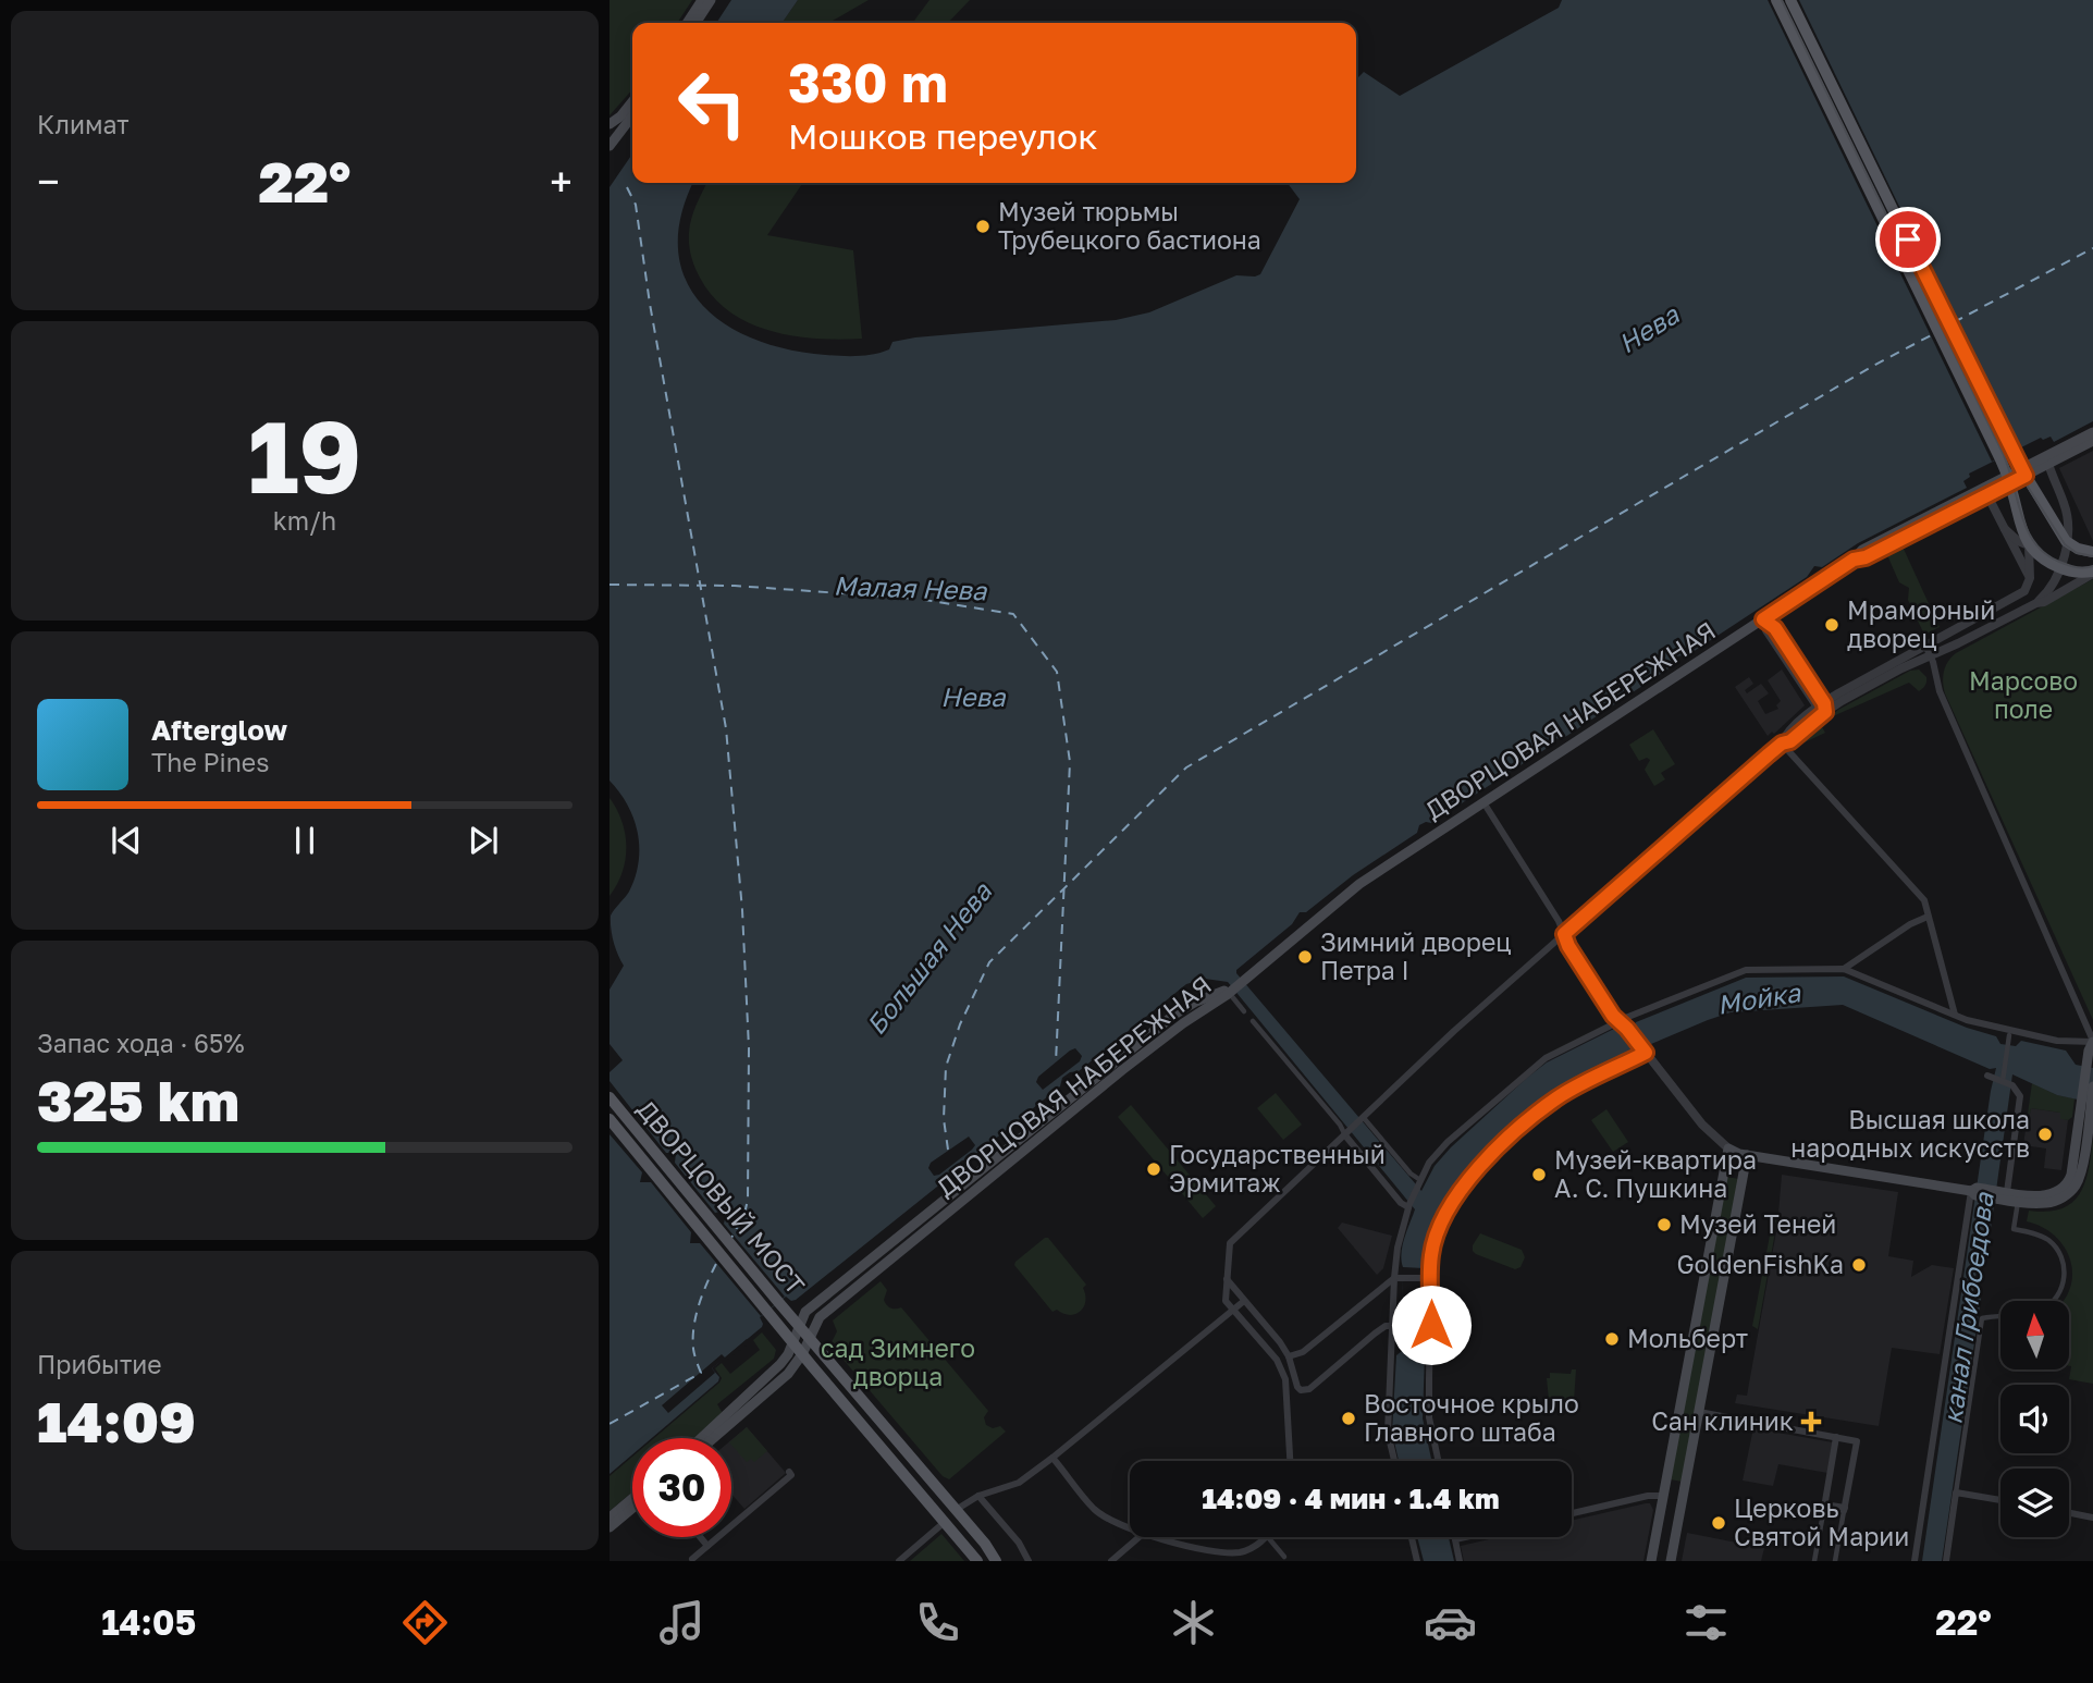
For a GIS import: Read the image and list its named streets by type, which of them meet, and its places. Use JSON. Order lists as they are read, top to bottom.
{
  "streets": {
    "main road": ["ДВОРЦОВАЯ НАБЕРЕЖНАЯ", "ДВОРЦОВЫЙ МОСТ"]
  },
  "crossings": [
    ["ДВОРЦОВАЯ НАБЕРЕЖНАЯ", "ДВОРЦОВЫЙ МОСТ"]
  ],
  "water": [
    "Нева",
    "Малая Нева",
    "Большая Нева",
    "Мойка",
    "канал Грибоедова"
  ],
  "parks": ["Марсово поле", "сад Зимнего дворца"],
  "places": {
    "other": [
      "Музей тюрьмы Трубецкого бастиона",
      "Мраморный дворец",
      "Зимний дворец Петра I",
      "Высшая школа народных искусств",
      "Государственный Эрмитаж",
      "Музей-квартира А. С. Пушкина",
      "Музей Теней",
      "GoldenFishKa",
      "Мольберт",
      "Восточное крыло Главного штаба",
      "Церковь Святой Марии"
    ],
    "health": ["Сан клиник"]
  },
  "north": "top",
  "page": {
    "tile": [
      "Климат",
      ["19", "km/h"],
      ["Запас хода · 65%", "325 km"],
      ["Прибытие", "14:09"]
    ],
    "turn": ["330 m", "Мошков переулок"],
    "heat": ["−", "22°", "+"],
    "song": ["Afterglow", "The Pines"],
    "limit": "30",
    "trip": "14:09 · 4 мин · 1.4 km",
    "tabs": ["14:05", "22°"]
  }
}
